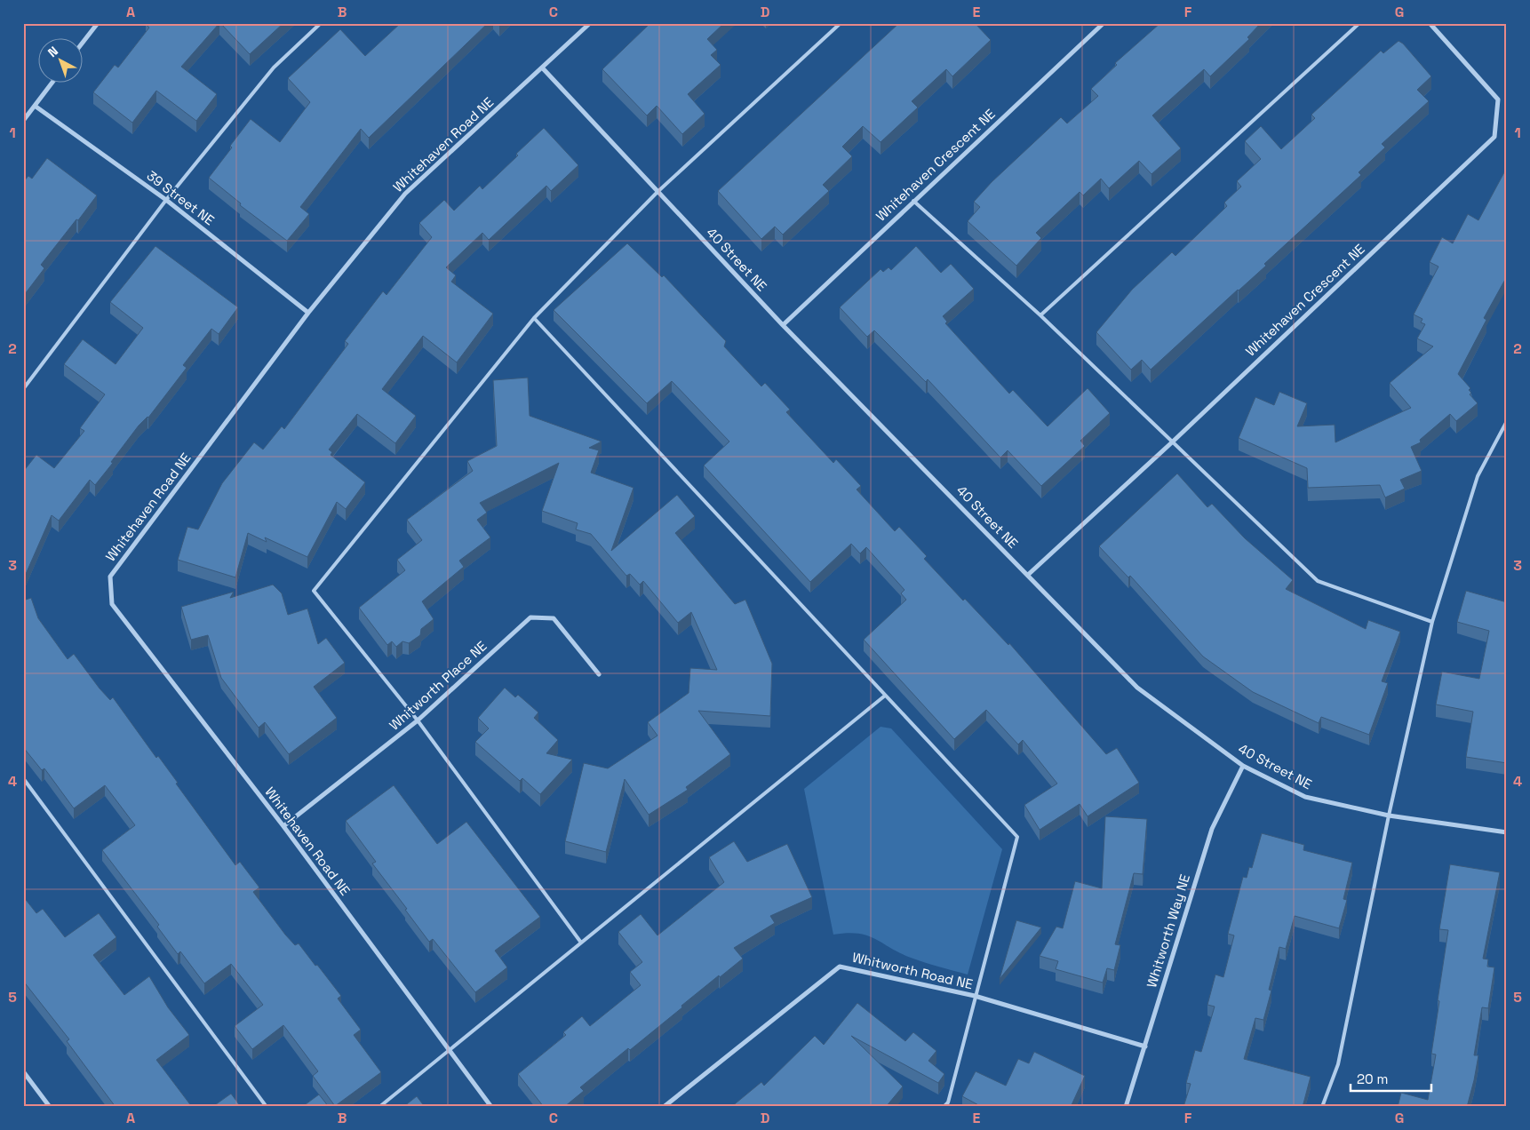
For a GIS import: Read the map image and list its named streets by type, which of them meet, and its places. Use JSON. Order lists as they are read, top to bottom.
{
  "streets": {
    "street": [
      "Whitehaven Road NE",
      "Whitehaven Crescent NE",
      "39 Street NE",
      "40 Street NE",
      "Whitworth Place NE",
      "Whitworth Way NE",
      "Whitworth Road NE"
    ]
  },
  "crossings": [
    ["Whitehaven Road NE", "39 Street NE"],
    ["Whitehaven Road NE", "40 Street NE"],
    ["Whitehaven Road NE", "Whitworth Place NE"],
    ["Whitehaven Crescent NE", "40 Street NE"],
    ["40 Street NE", "Whitworth Way NE"],
    ["Whitworth Way NE", "Whitworth Road NE"]
  ],
  "scale_bar": "20 m",
  "north": "top left",
  "grid": {
    "columns": [
      "A",
      "B",
      "C",
      "D",
      "E",
      "F",
      "G"
    ],
    "rows": [
      "1",
      "2",
      "3",
      "4",
      "5"
    ]
  }
}
